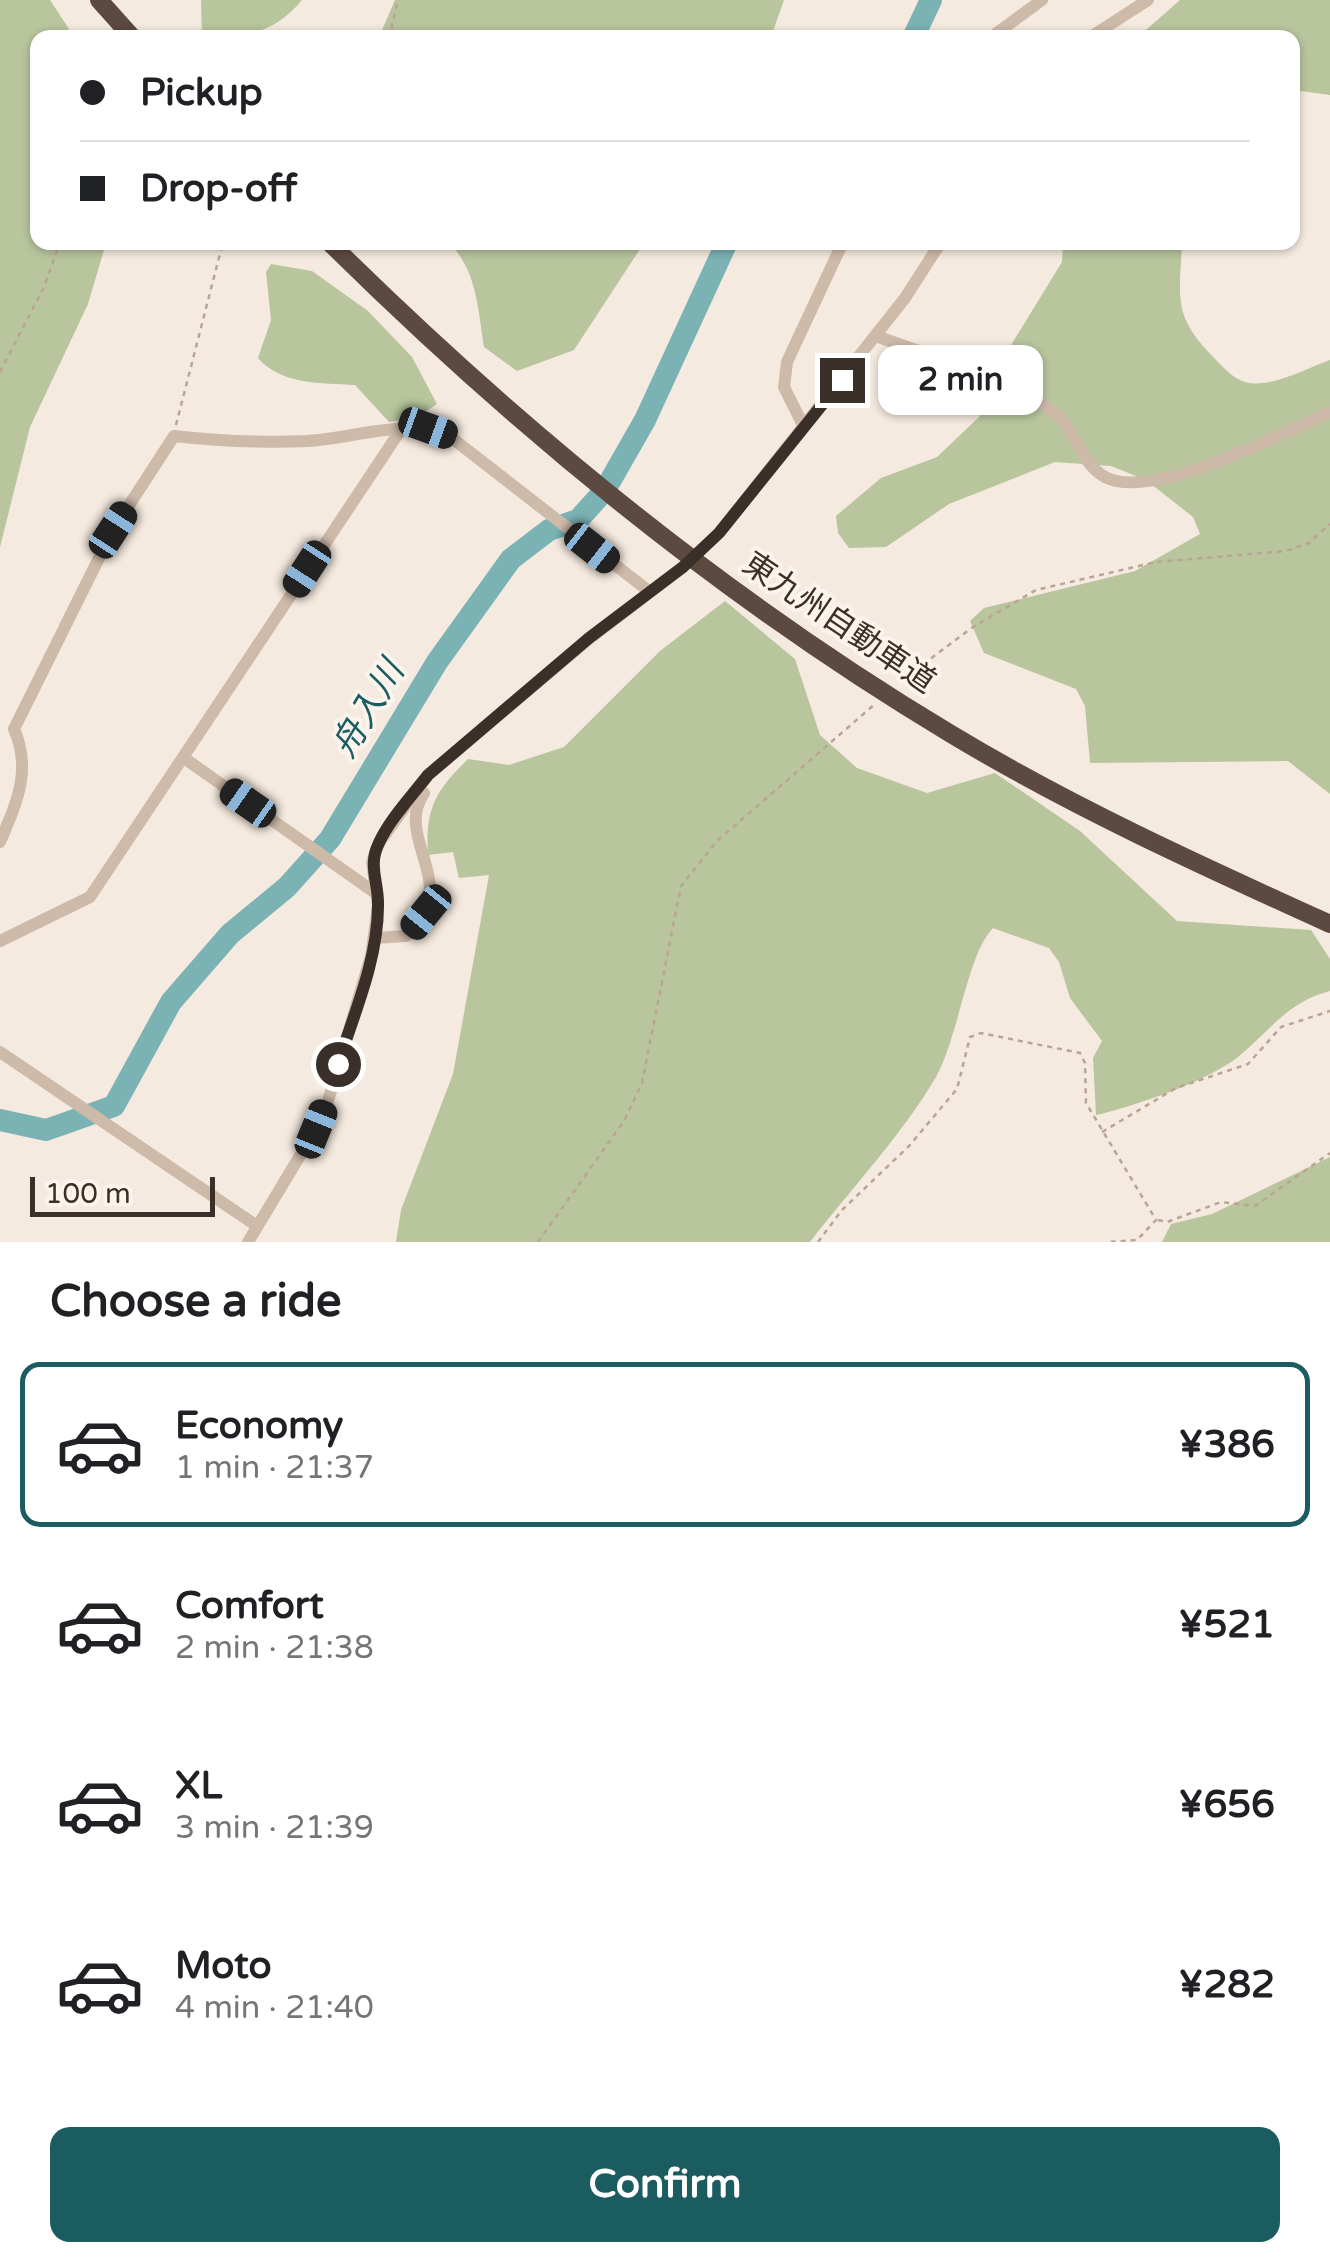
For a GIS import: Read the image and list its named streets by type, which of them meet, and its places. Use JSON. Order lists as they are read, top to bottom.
{
  "streets": {
    "highway": ["東九州自動車道"]
  },
  "water": ["舟入川"],
  "scale_bar": "100 m",
  "page": {
    "banner": ["Pickup", "Drop-off"],
    "bubble": "2 min",
    "scale": "100 m",
    "heading": "Choose a ride",
    "list": [
      {
        "name": "Economy",
        "note": "1 min · 21:37",
        "value": "¥386"
      },
      {
        "name": "Comfort",
        "note": "2 min · 21:38",
        "value": "¥521"
      },
      {
        "name": "XL",
        "note": "3 min · 21:39",
        "value": "¥656"
      },
      {
        "name": "Moto",
        "note": "4 min · 21:40",
        "value": "¥282"
      }
    ],
    "buttons": "Confirm"
  }
}
